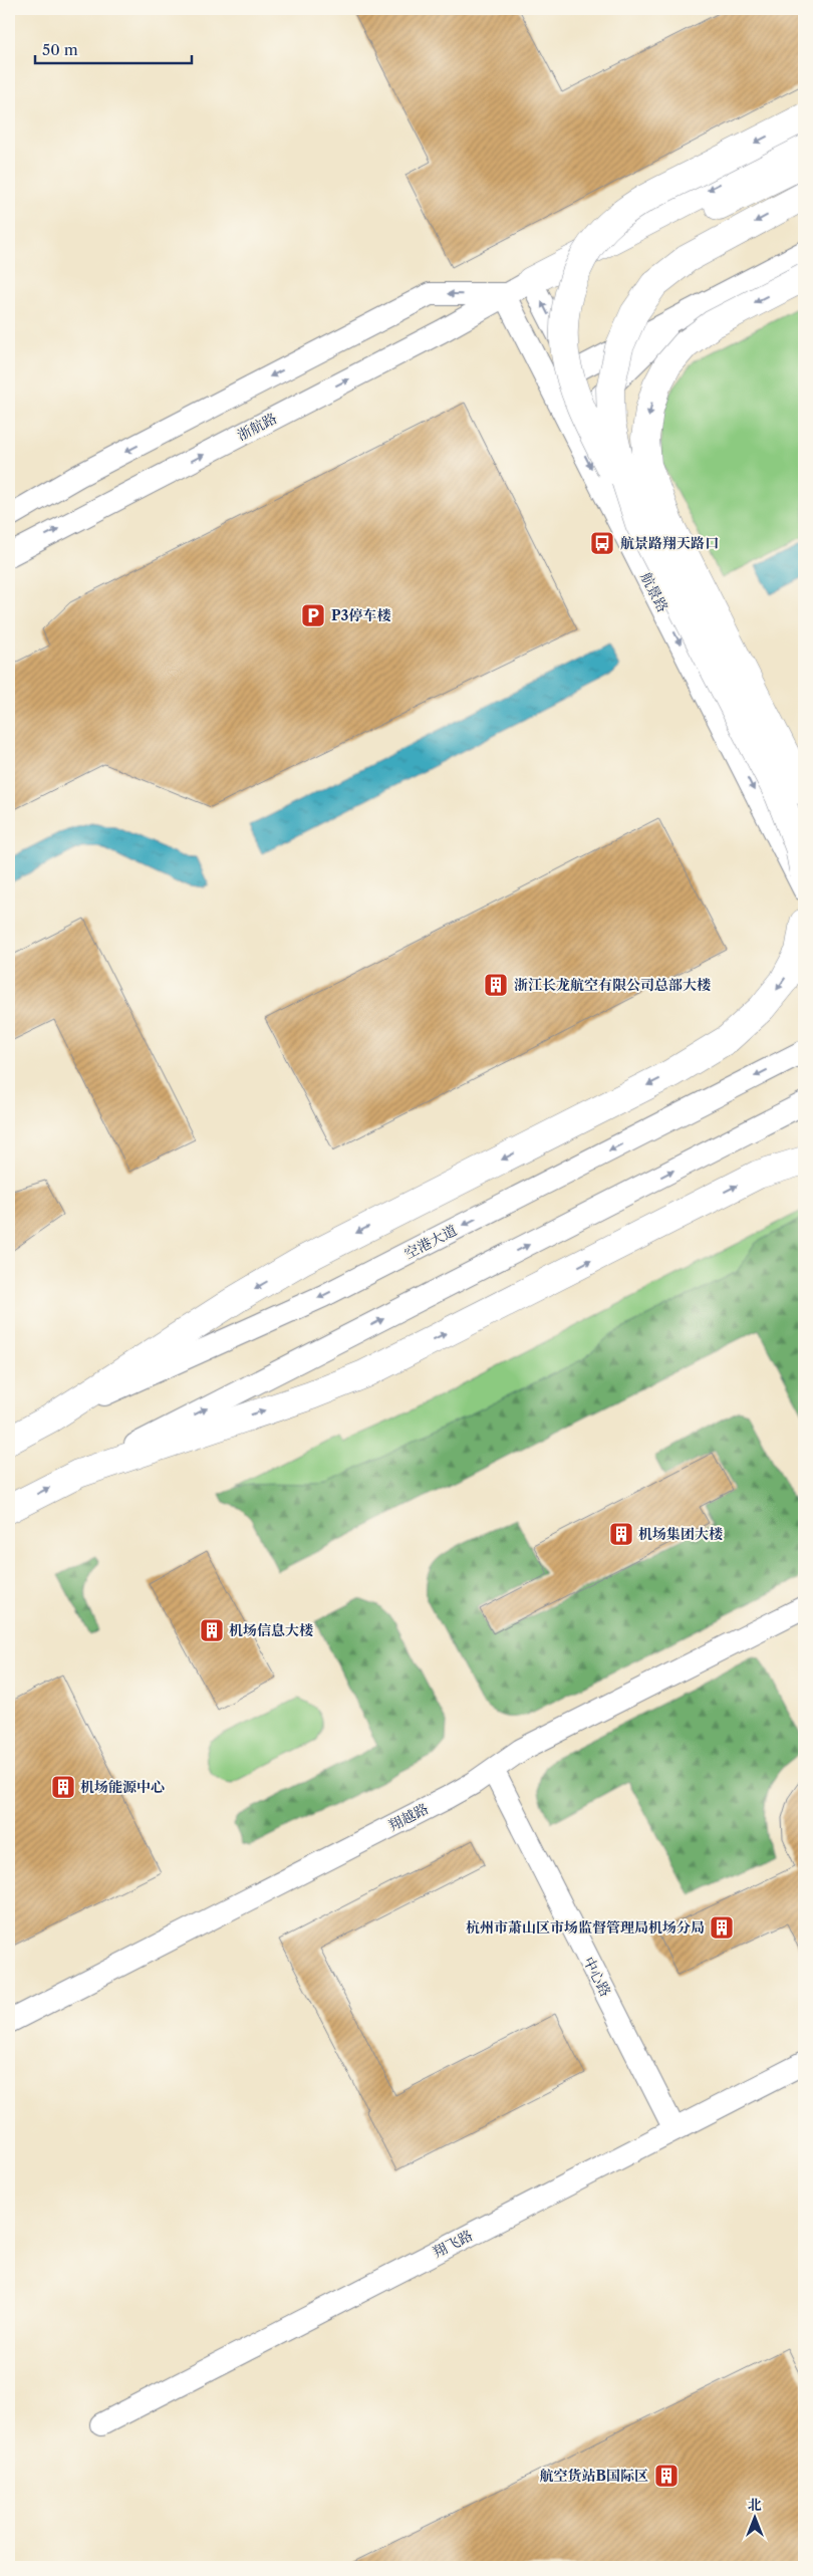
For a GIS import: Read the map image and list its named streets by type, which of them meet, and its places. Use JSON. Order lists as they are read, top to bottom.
{
  "streets": {
    "main road": ["空港大道"],
    "street": [
      "浙航路",
      "航景路",
      "翔越路",
      "中心路",
      "翔飞路"
    ]
  },
  "crossings": [
    ["浙航路", "航景路"],
    ["翔越路", "中心路"],
    ["中心路", "翔飞路"]
  ],
  "places": {
    "bus stop": ["航景路翔天路口"],
    "parking": ["P3停车楼"],
    "building": [
      "浙江长龙航空有限公司总部大楼",
      "机场集团大楼",
      "机场信息大楼",
      "机场能源中心",
      "杭州市萧山区市场监督管理局机场分局",
      "航空货站B国际区"
    ]
  },
  "scale_bar": "50 m",
  "north": "top"
}
